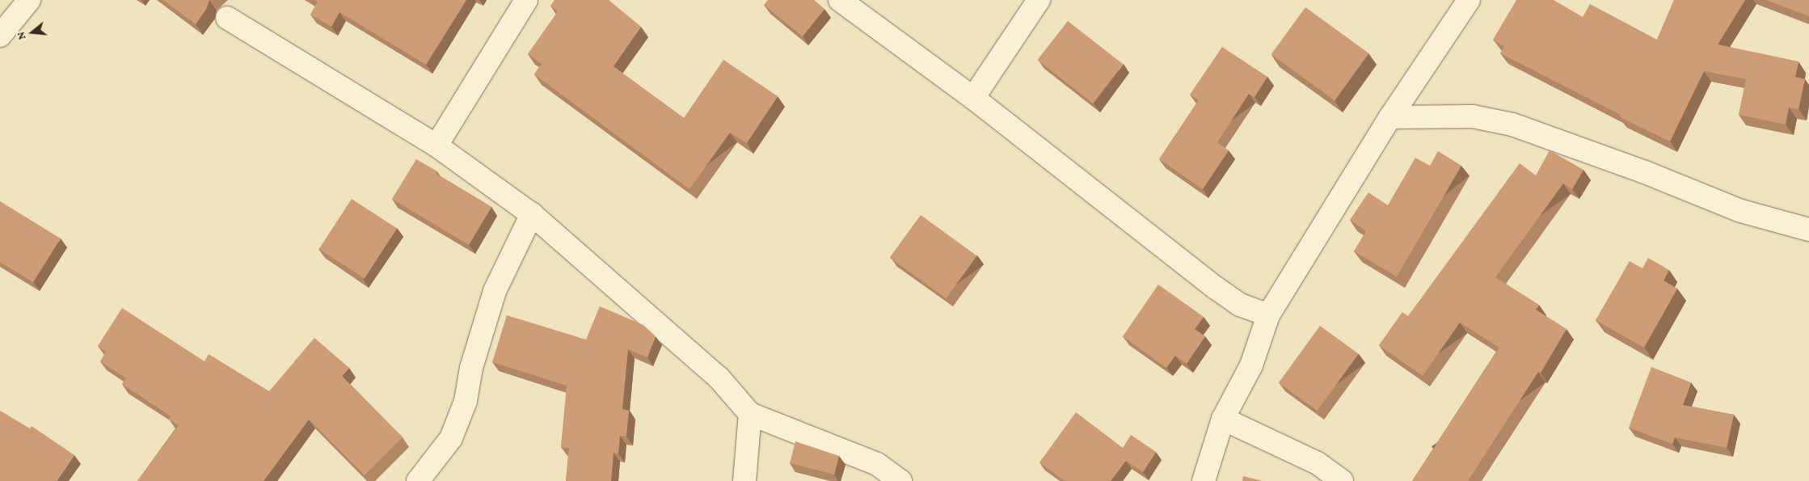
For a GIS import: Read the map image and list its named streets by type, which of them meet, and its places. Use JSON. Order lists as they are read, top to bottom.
{
  "north": "left"
}
